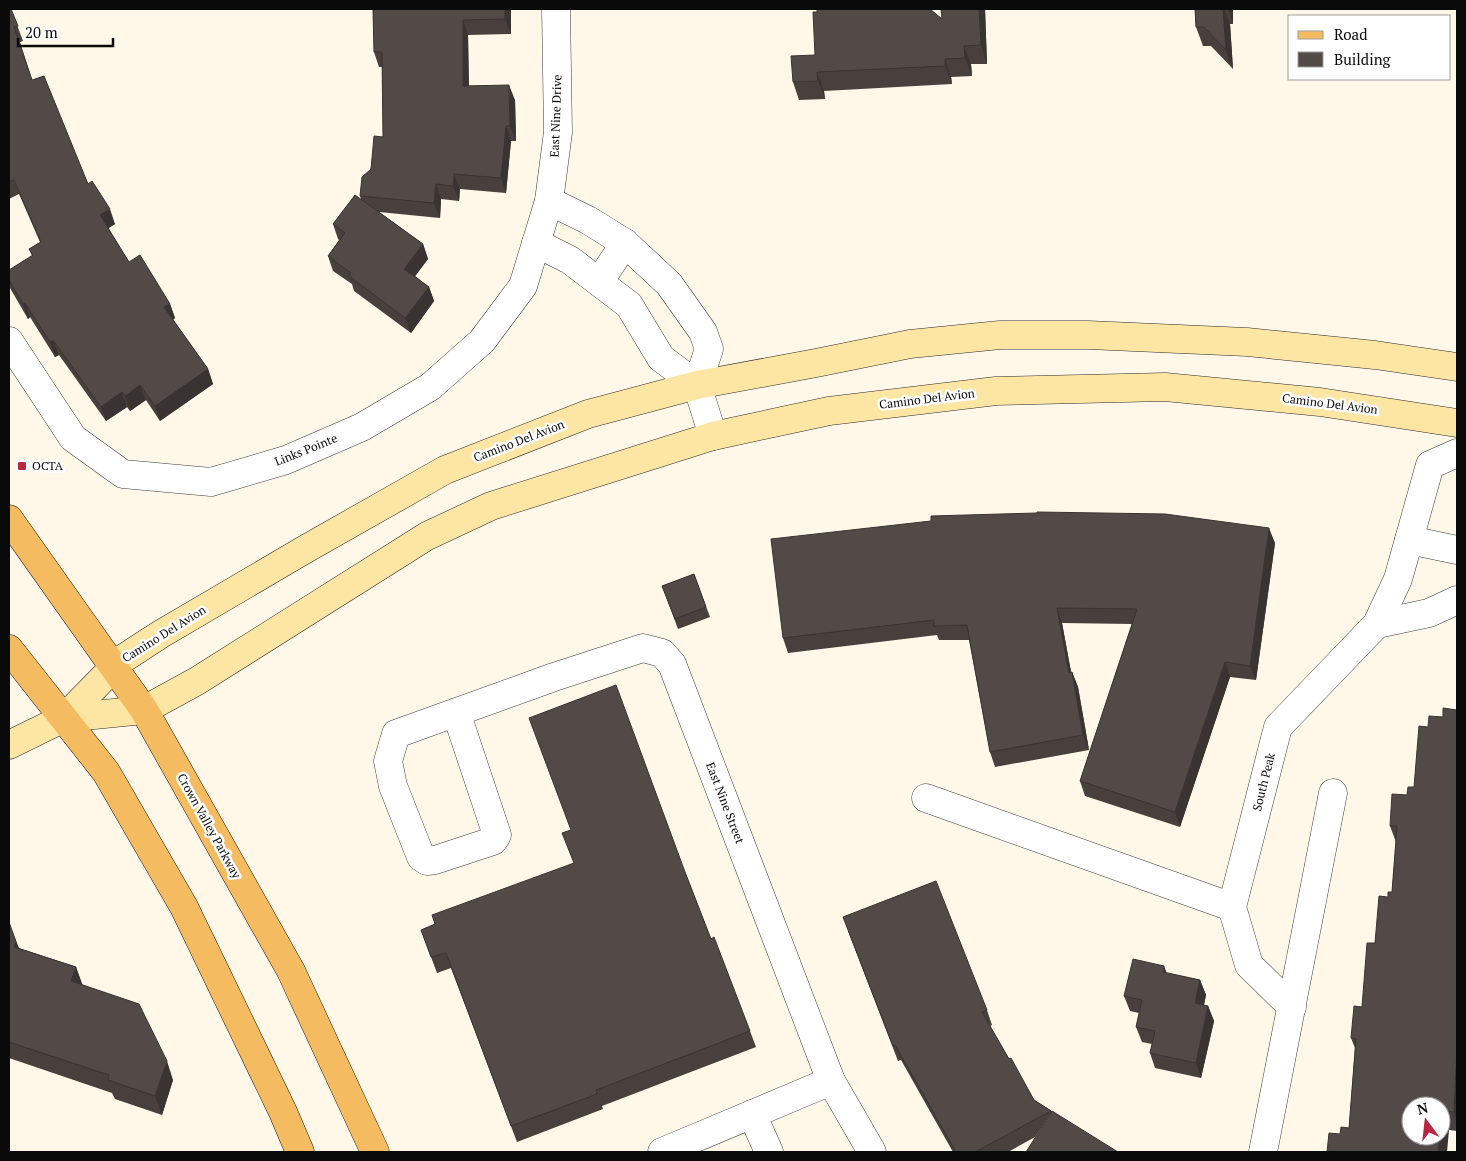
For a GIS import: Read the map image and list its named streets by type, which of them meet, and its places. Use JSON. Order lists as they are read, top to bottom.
{
  "streets": {
    "main road": ["Camino Del Avion", "Crown Valley Parkway"],
    "street": [
      "East Nine Drive",
      "Links Pointe",
      "South Peak",
      "East Nine Street"
    ]
  },
  "crossings": [
    ["East Nine Drive", "Links Pointe"],
    ["Camino Del Avion", "Crown Valley Parkway"]
  ],
  "places": {
    "transit": ["OCTA"]
  },
  "legend": ["Road", "Building"],
  "scale_bar": "20 m",
  "north": "top"
}
